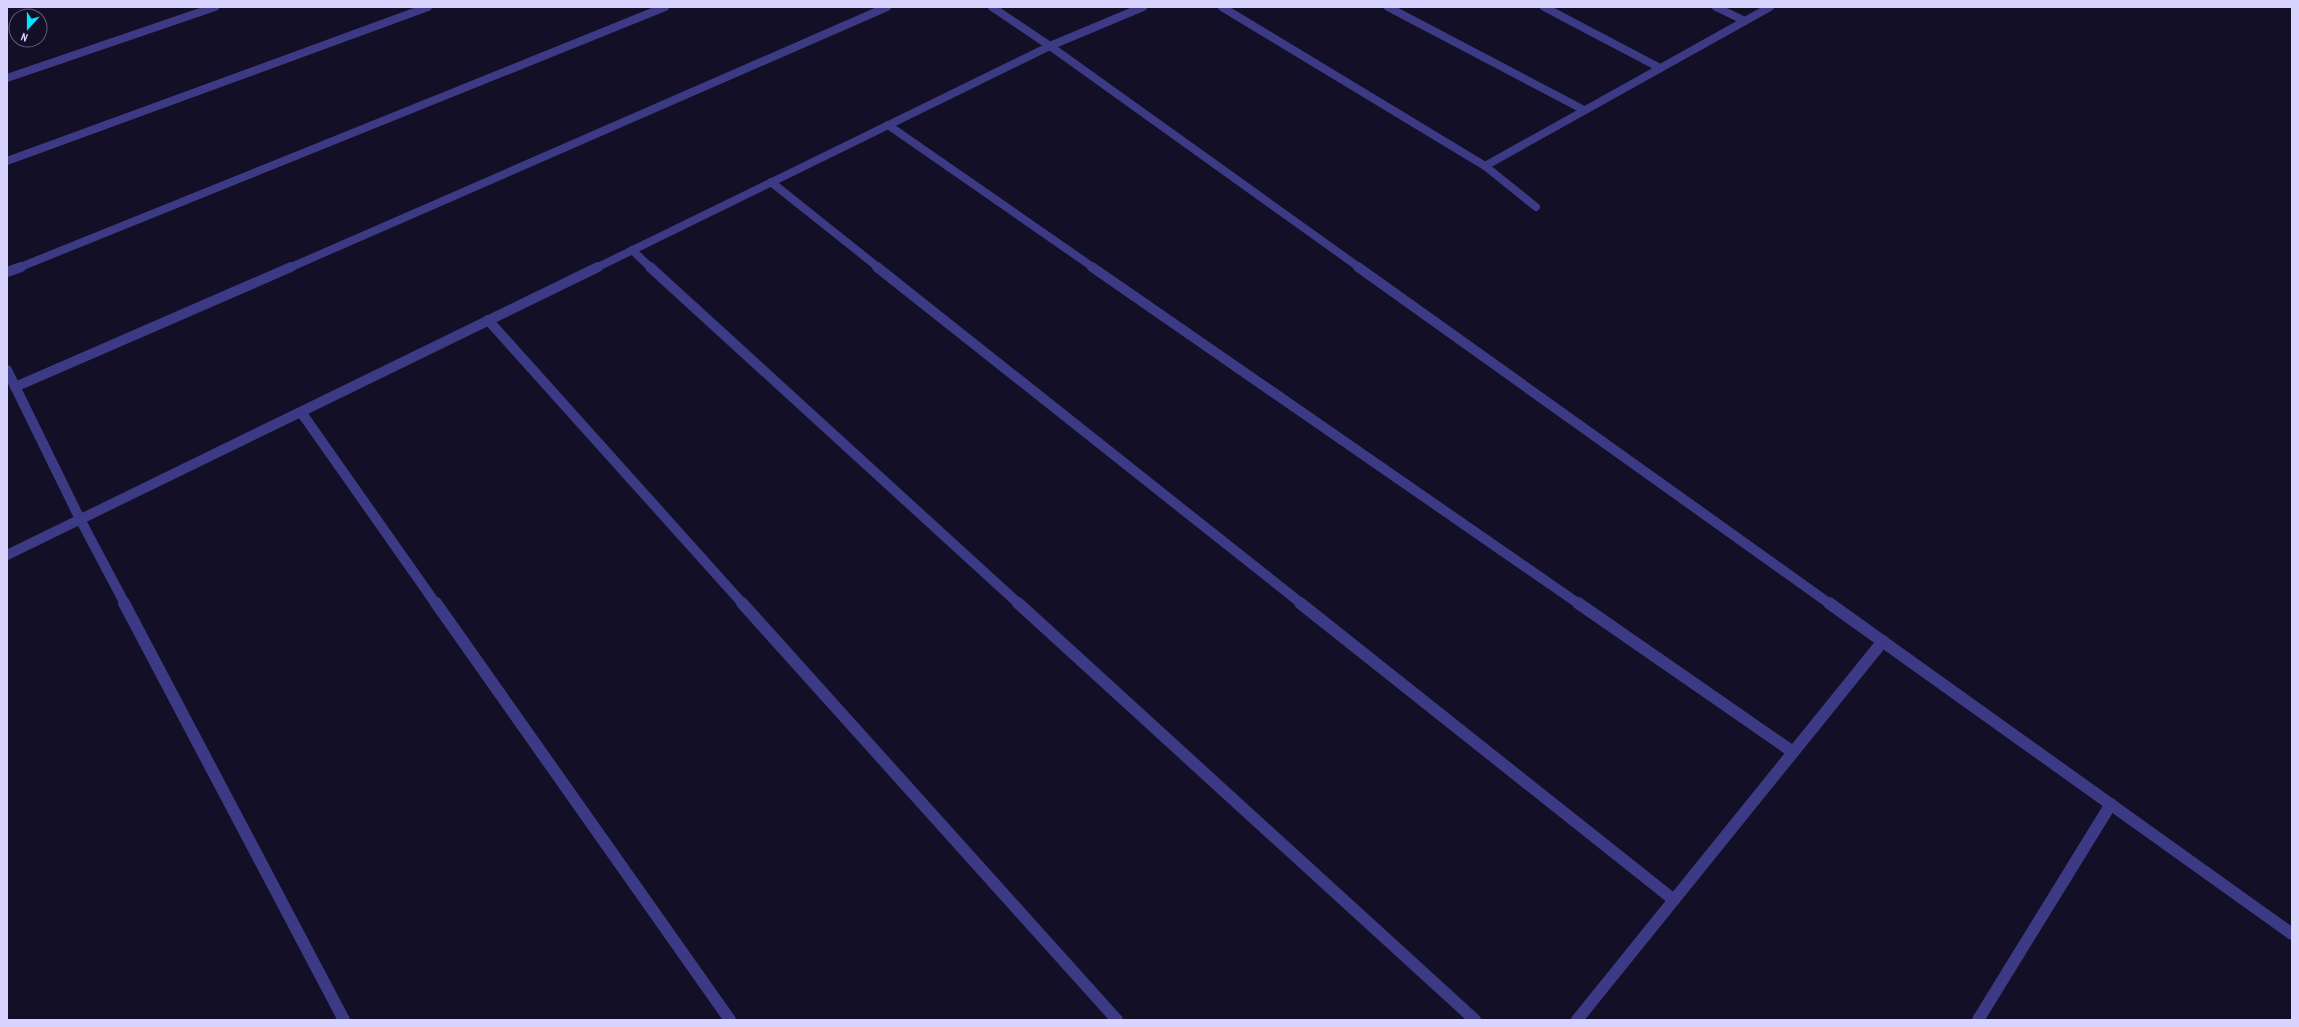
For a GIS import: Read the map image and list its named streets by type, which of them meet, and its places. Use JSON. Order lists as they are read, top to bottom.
{
  "north": "bottom"
}
